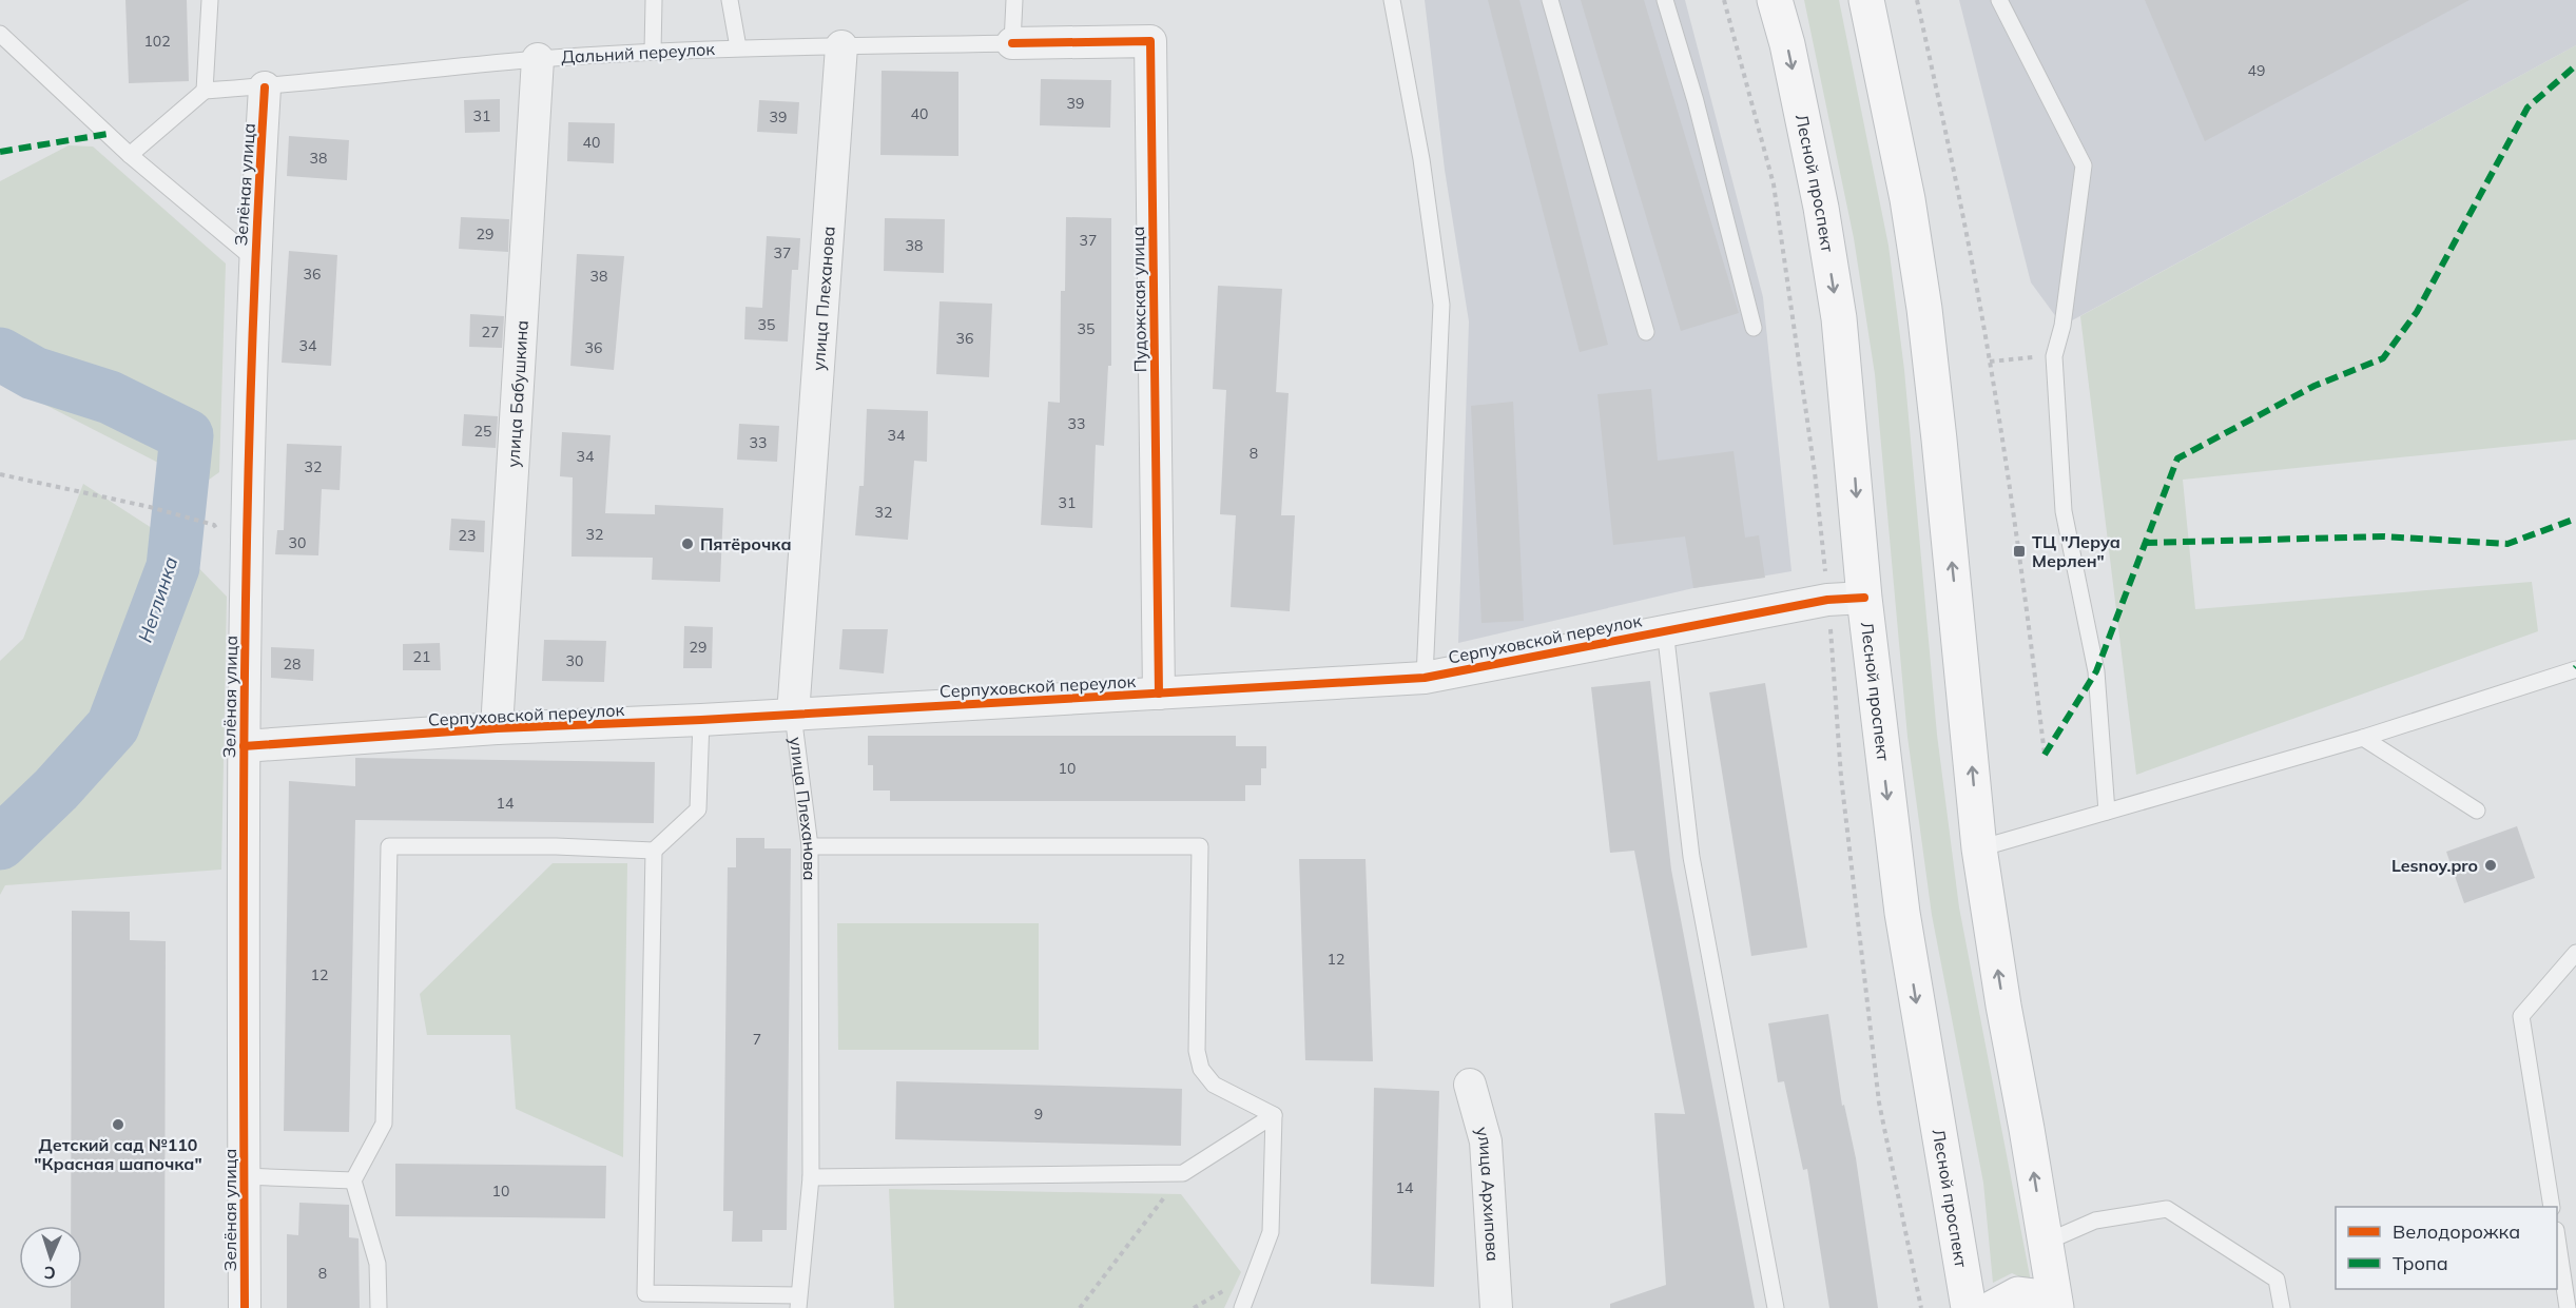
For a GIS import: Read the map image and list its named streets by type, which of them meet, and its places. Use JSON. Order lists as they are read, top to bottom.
{
  "streets": {
    "main road": ["Лесной проспект"],
    "street": [
      "Зелёная улица",
      "улица Плеханова",
      "Пудожская улица",
      "улица Бабушкина",
      "Серпуховской переулок",
      "улица Архипова"
    ],
    "lane": ["Дальний переулок"]
  },
  "crossings": [
    ["Дальний переулок", "Зелёная улица"],
    ["Дальний переулок", "улица Плеханова"],
    ["Дальний переулок", "Пудожская улица"],
    ["Дальний переулок", "улица Бабушкина"],
    ["Лесной проспект", "Серпуховской переулок"],
    ["Зелёная улица", "Серпуховской переулок"],
    ["улица Плеханова", "Серпуховской переулок"],
    ["Пудожская улица", "Серпуховской переулок"],
    ["улица Бабушкина", "Серпуховской переулок"]
  ],
  "water": ["Неглинка"],
  "places": {
    "other": ["Пятёрочка", "Lesnoy.pro", "Детский сад №110 \"Красная шапочка\""],
    "transit": ["ТЦ \"Леруа Мерлен\""]
  },
  "house_numbers": [
    "102",
    "49",
    "39",
    "40",
    "31",
    "39",
    "40",
    "38",
    "29",
    "37",
    "38",
    "37",
    "36",
    "38",
    "35",
    "35",
    "27",
    "36",
    "34",
    "36",
    "33",
    "25",
    "34",
    "33",
    "8",
    "34",
    "32",
    "31",
    "32",
    "32",
    "23",
    "30",
    "29",
    "21",
    "30",
    "28",
    "10",
    "14",
    "12",
    "12",
    "7",
    "9",
    "14",
    "10",
    "8"
  ],
  "legend": ["Велодорожка", "Тропа"],
  "north": "bottom"
}
